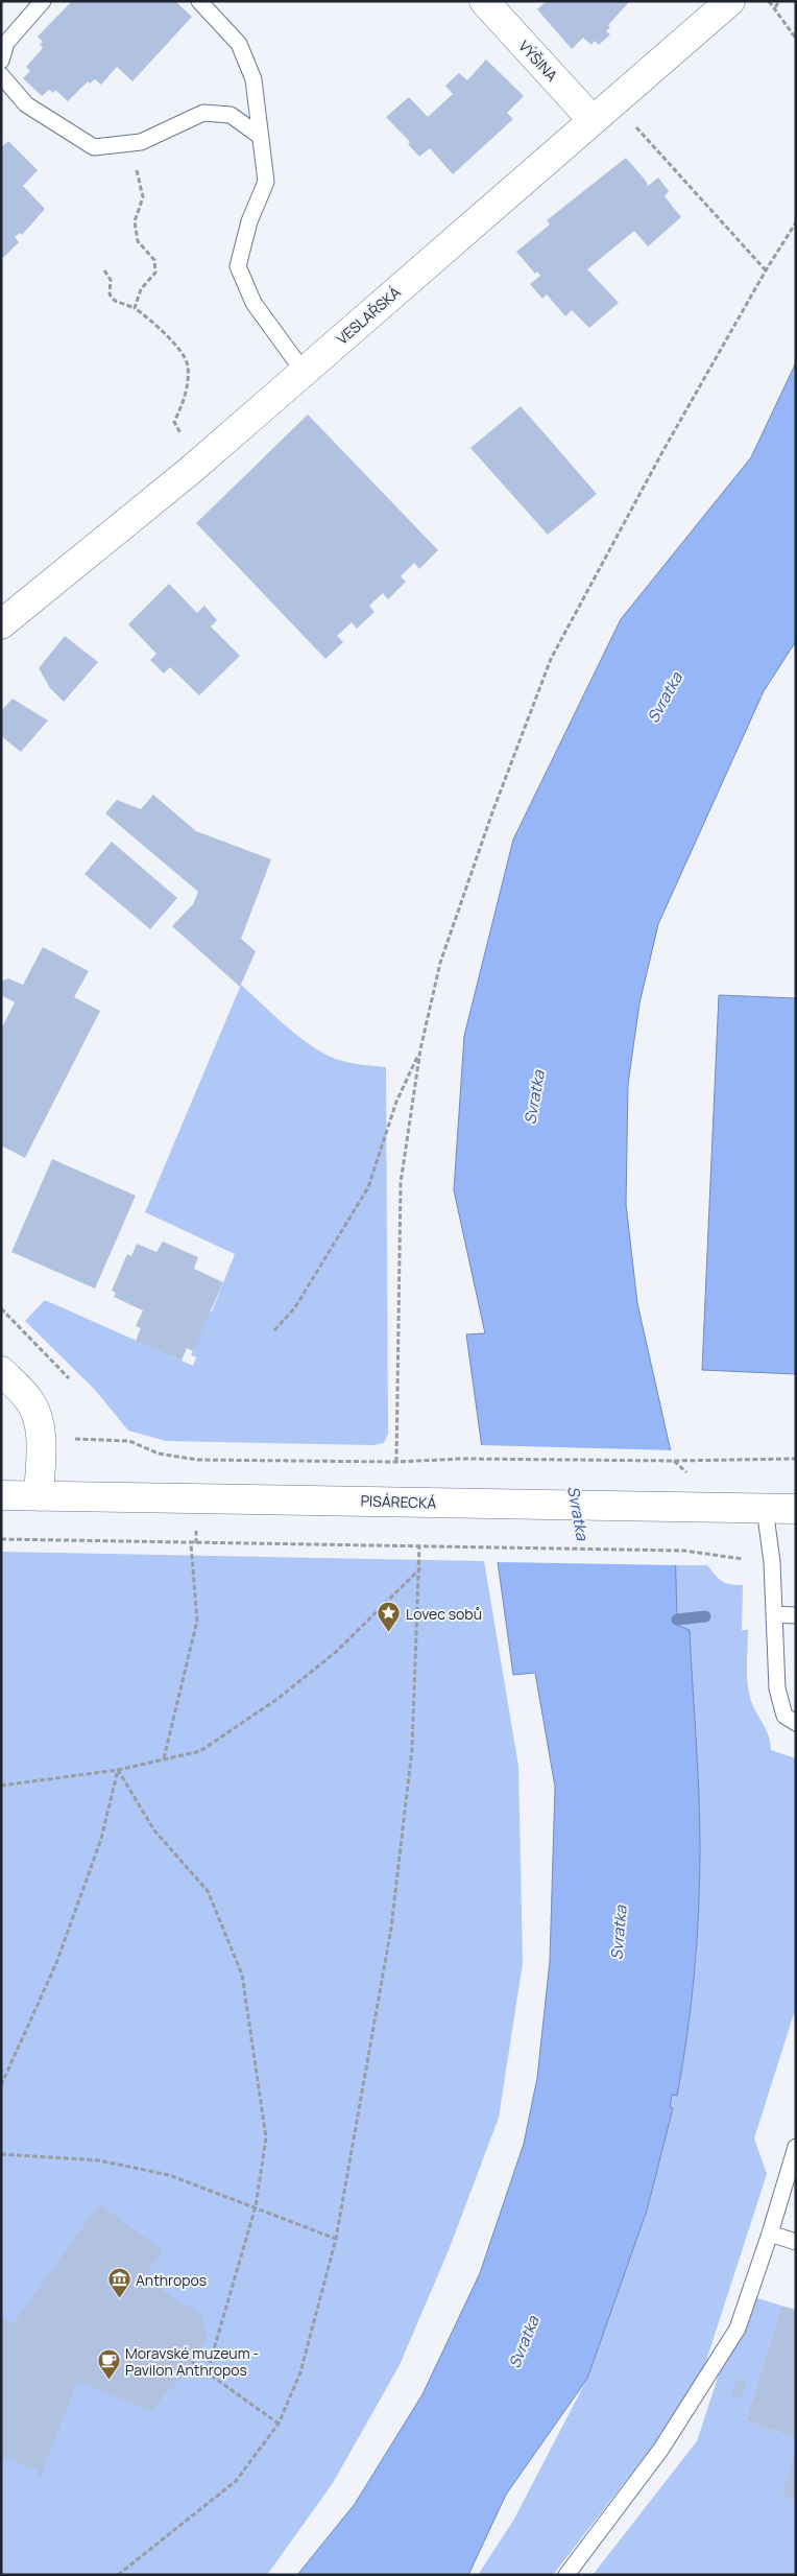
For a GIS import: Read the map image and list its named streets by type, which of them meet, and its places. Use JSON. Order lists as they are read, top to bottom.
{
  "streets": {
    "street": ["VÝŠINA", "VESLAŘSKÁ", "PISÁRECKÁ"]
  },
  "crossings": [
    ["VÝŠINA", "VESLAŘSKÁ"]
  ],
  "water": ["Svratka"],
  "places": {
    "place": ["Lovec sobů"],
    "museum": ["Anthropos"],
    "cafe": ["Moravské muzeum - Pavilon Anthropos"]
  }
}
